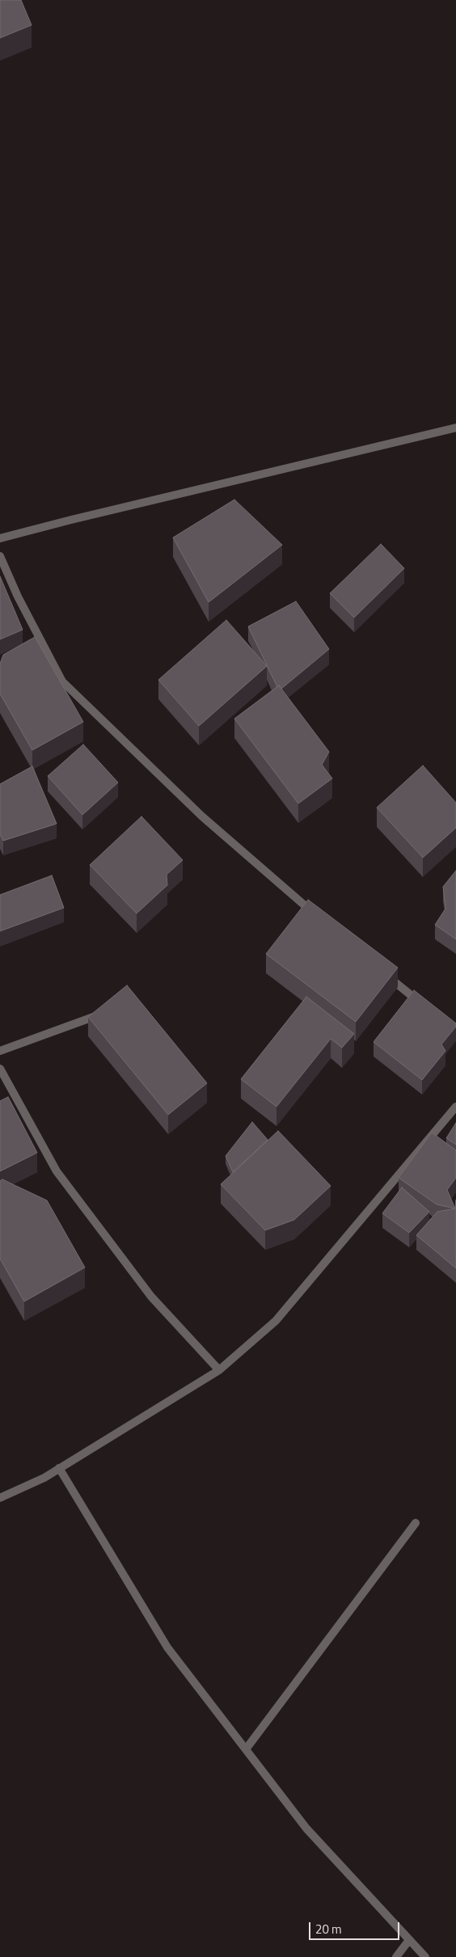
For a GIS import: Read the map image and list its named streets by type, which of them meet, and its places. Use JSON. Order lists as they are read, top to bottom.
{
  "scale_bar": "20 m"
}
